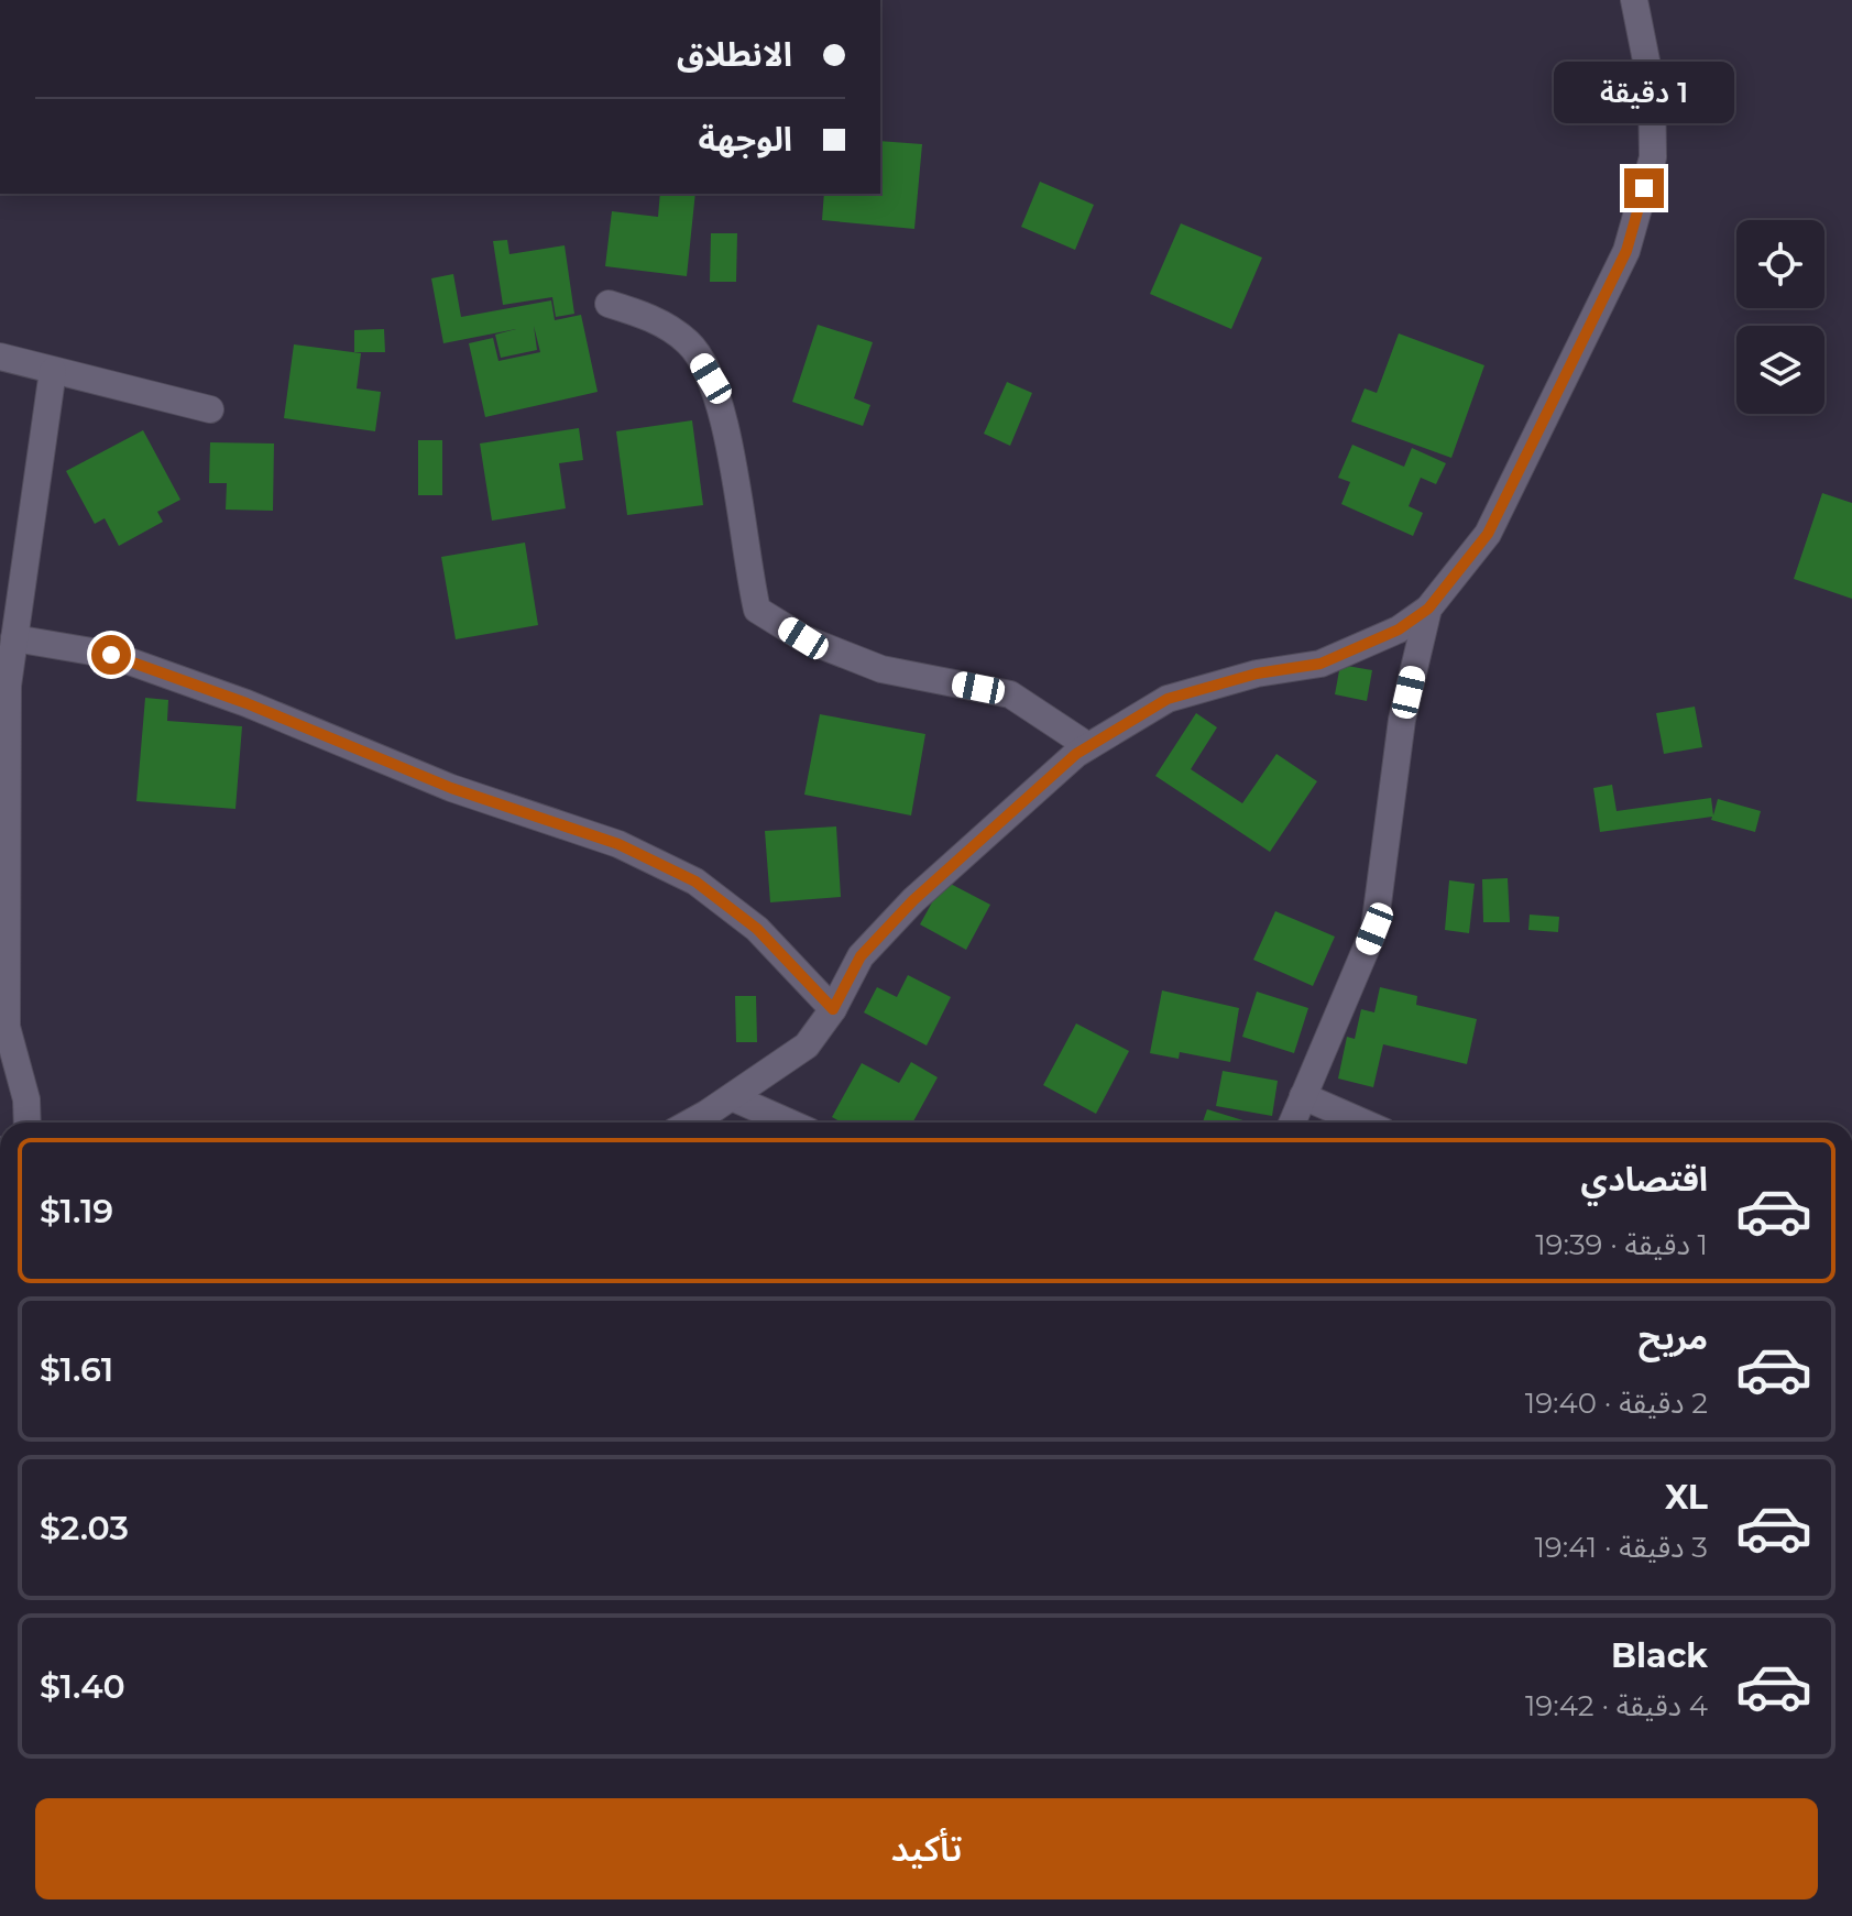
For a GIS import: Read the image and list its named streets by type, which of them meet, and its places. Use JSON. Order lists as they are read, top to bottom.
{
  "page": {
    "banner": ["الانطلاق", "الوجهة"],
    "bubble": "1 دقيقة",
    "list": [
      {
        "name": "اقتصادي",
        "note": "1 دقيقة · 19:39",
        "value": "$1.19"
      },
      {
        "name": "مريح",
        "note": "2 دقيقة · 19:40",
        "value": "$1.61"
      },
      {
        "name": "XL",
        "note": "3 دقيقة · 19:41",
        "value": "$2.03"
      },
      {
        "name": "Black",
        "note": "4 دقيقة · 19:42",
        "value": "$1.40"
      }
    ],
    "buttons": "تأكيد"
  }
}
